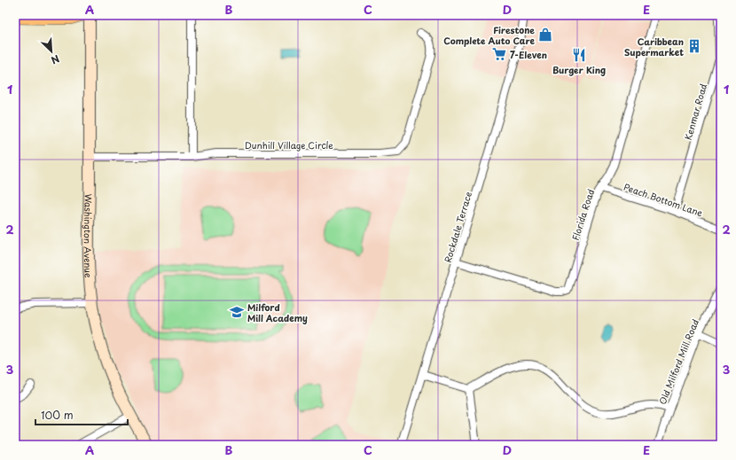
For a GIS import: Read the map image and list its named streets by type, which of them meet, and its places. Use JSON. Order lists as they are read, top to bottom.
{
  "streets": {
    "main road": ["Washington Avenue"],
    "street": [
      "Kenmar Road",
      "Dunhill Village Circle",
      "Peach Bottom Lane",
      "Florida Road",
      "Rockdale Terrace",
      "Old Milford Mill Road"
    ]
  },
  "crossings": [
    ["Kenmar Road", "Peach Bottom Lane"],
    ["Peach Bottom Lane", "Florida Road"],
    ["Florida Road", "Rockdale Terrace"]
  ],
  "places": {
    "shop": ["Firestone Complete Auto Care"],
    "building": ["Caribbean Supermarket"],
    "supermarket": ["7-Eleven"],
    "restaurant": ["Burger King"],
    "school or university": ["Milford Mill Academy"]
  },
  "scale_bar": "100 m",
  "north": "bottom right",
  "grid": {
    "columns": [
      "A",
      "B",
      "C",
      "D",
      "E"
    ],
    "rows": ["1", "2", "3"]
  }
}
